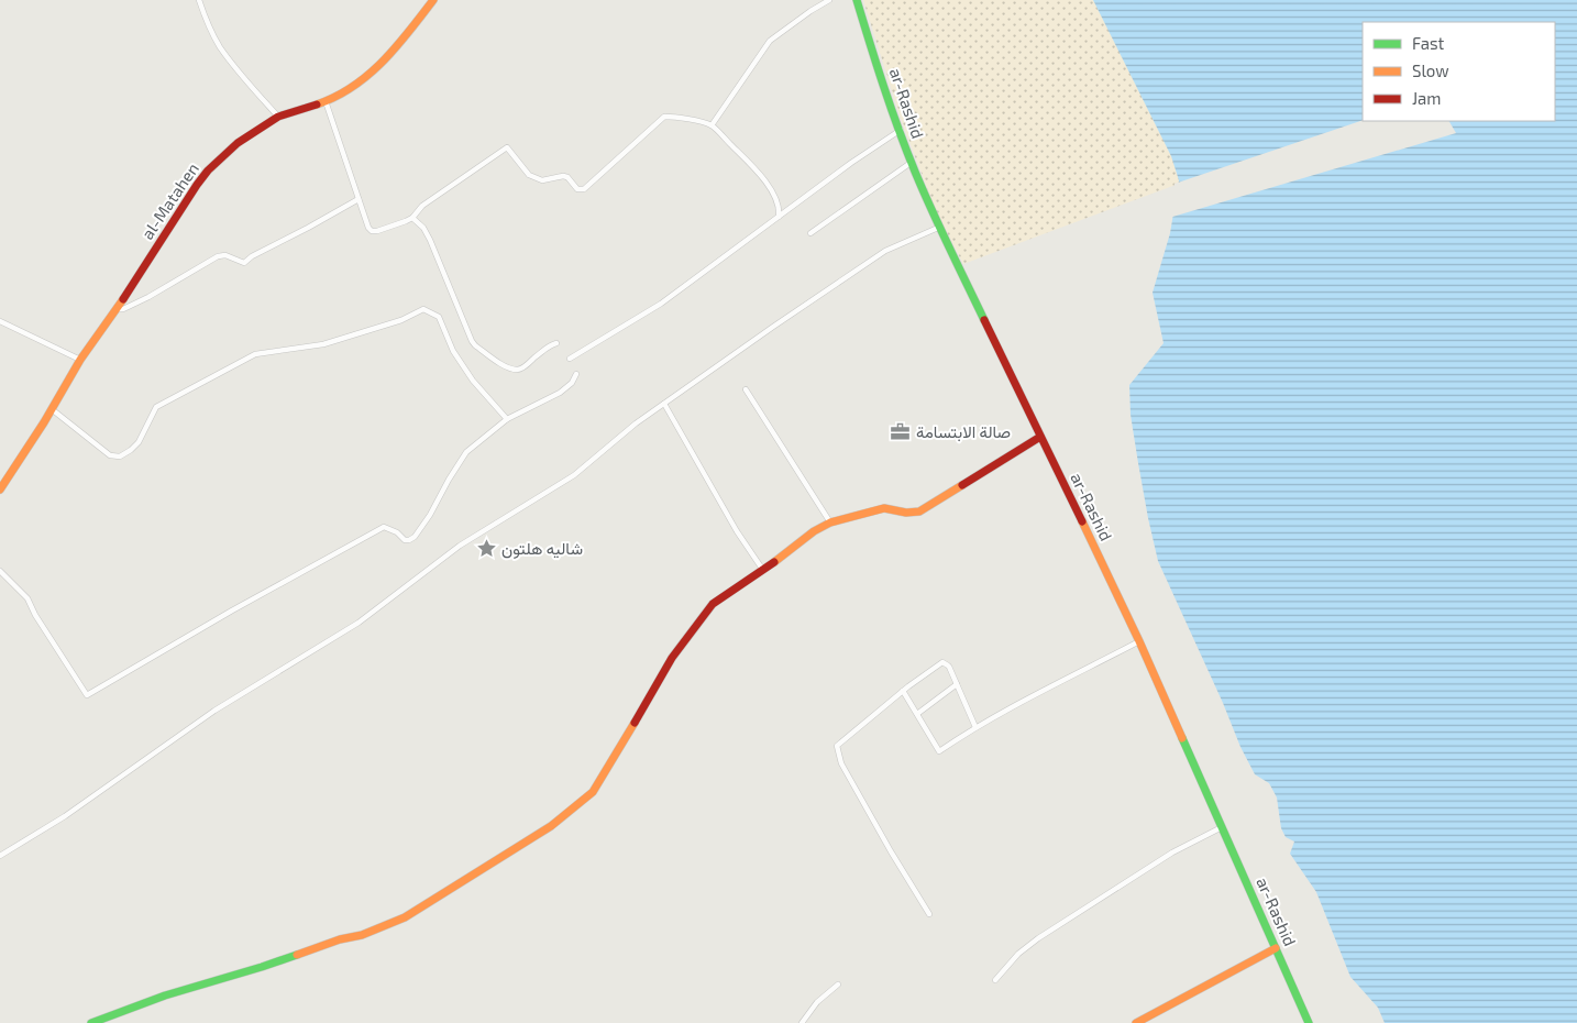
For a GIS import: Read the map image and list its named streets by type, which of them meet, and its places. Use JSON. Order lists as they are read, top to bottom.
{
  "streets": {
    "main road": ["ar-Rashid", "al-Matahen"]
  },
  "places": {
    "office": ["صالة الابتسامة"],
    "place": ["شاليه هلتون"]
  },
  "legend": ["Fast", "Slow", "Jam"]
}
